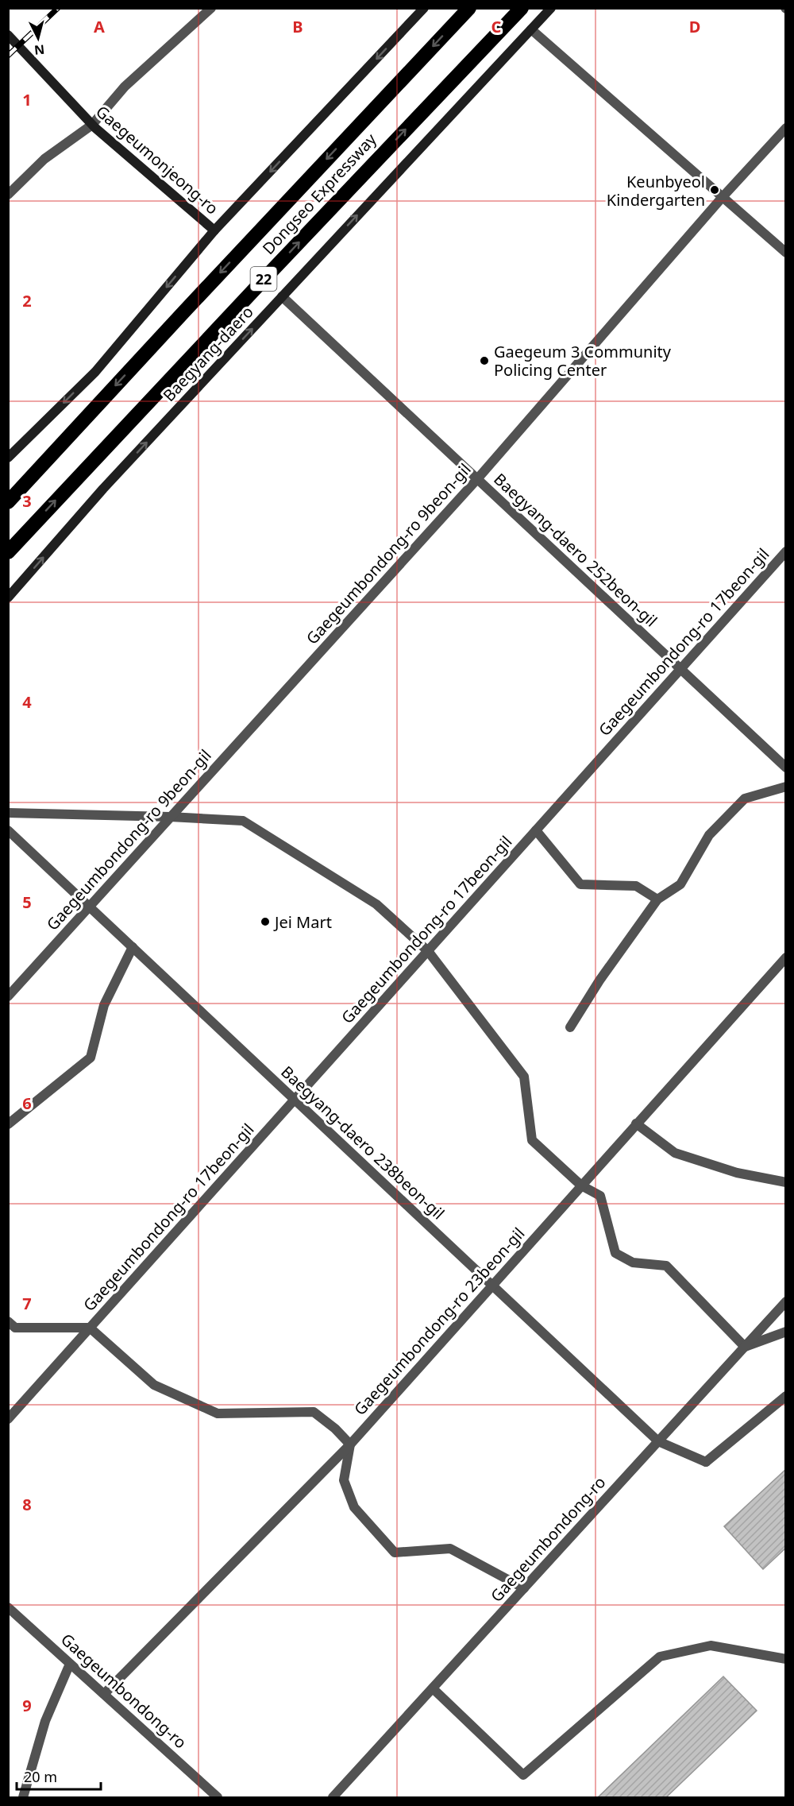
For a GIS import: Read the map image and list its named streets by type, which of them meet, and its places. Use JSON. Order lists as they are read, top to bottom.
{
  "streets": {
    "highway": ["Dongseo Expressway", "22"],
    "main road": ["Gaegeumonjeong-ro", "Baegyang-daero"],
    "street": [
      "Baegyang-daero 252beon-gil",
      "Gaegeumbondong-ro 9beon-gil",
      "Gaegeumbondong-ro 17beon-gil",
      "Baegyang-daero 238beon-gil",
      "Gaegeumbondong-ro 23beon-gil",
      "Gaegeumbondong-ro"
    ]
  },
  "crossings": [
    ["Baegyang-daero", "Baegyang-daero 252beon-gil"],
    ["Baegyang-daero 252beon-gil", "Gaegeumbondong-ro 9beon-gil"],
    ["Baegyang-daero 252beon-gil", "Gaegeumbondong-ro 17beon-gil"],
    ["Gaegeumbondong-ro 9beon-gil", "Baegyang-daero 238beon-gil"],
    ["Gaegeumbondong-ro 17beon-gil", "Baegyang-daero 238beon-gil"],
    ["Baegyang-daero 238beon-gil", "Gaegeumbondong-ro 23beon-gil"],
    ["Baegyang-daero 238beon-gil", "Gaegeumbondong-ro"],
    ["Gaegeumbondong-ro 23beon-gil", "Gaegeumbondong-ro"]
  ],
  "one_way": ["Baegyang-daero"],
  "places": ["Keunbyeol Kindergarten", "Gaegeum 3 Community Policing Center", "Jei Mart"],
  "scale_bar": "20 m",
  "north": "bottom",
  "grid": {
    "columns": [
      "A",
      "B",
      "C",
      "D"
    ],
    "rows": [
      "1",
      "2",
      "3",
      "4",
      "5",
      "6",
      "7",
      "8",
      "9"
    ]
  }
}
